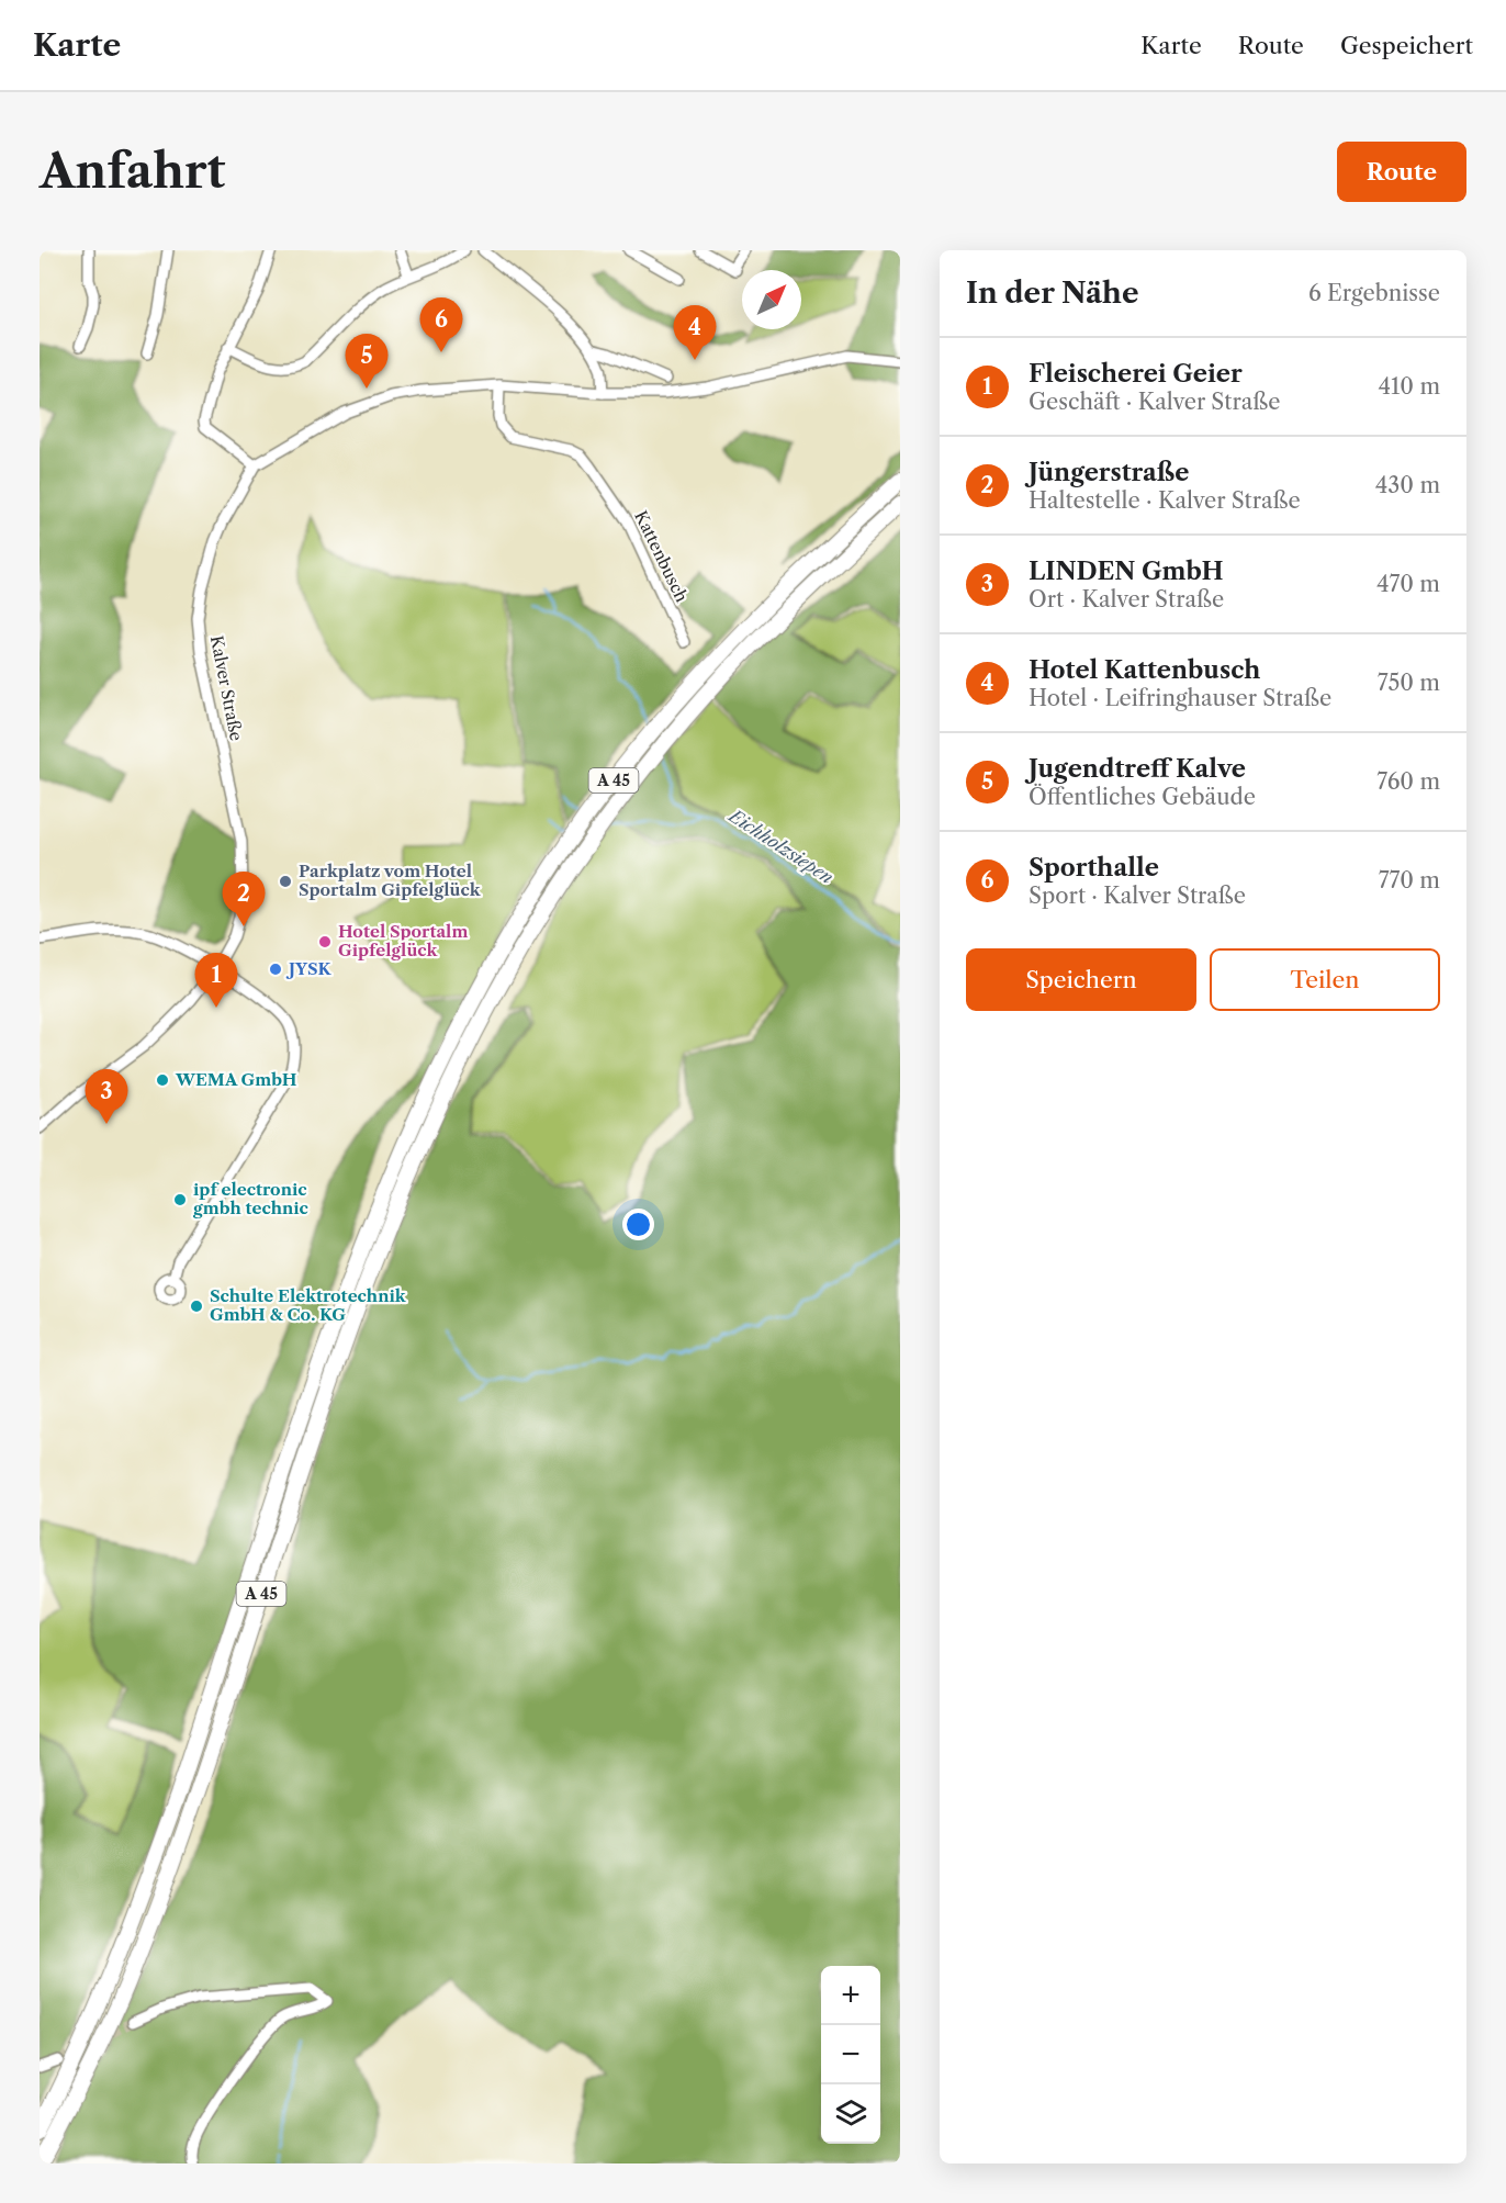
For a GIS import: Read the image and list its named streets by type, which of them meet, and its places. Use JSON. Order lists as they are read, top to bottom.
{
  "streets": {
    "highway": ["A 45"],
    "street": ["Kattenbusch", "Kalver Straße"]
  },
  "water": ["Eichholzsiepen"],
  "places": [
    "Parkplatz vom Hotel Sportalm Gipfelglück",
    "Hotel Sportalm Gipfelglück",
    "JYSK",
    "WEMA GmbH",
    "ipf electronic gmbh technic",
    "Schulte Elektrotechnik GmbH & Co. KG"
  ],
  "north": "top right",
  "page": {
    "header": "Karte",
    "nav": ["Karte", "Route", "Gespeichert"],
    "buttons": [
      "Route",
      ["Speichern", "Teilen"]
    ],
    "title": "Anfahrt",
    "heading": ["In der Nähe", "6 Ergebnisse"],
    "pins": [
      "6",
      "4",
      "5",
      "2",
      "1",
      "3"
    ],
    "list": [
      {
        "mark": "1",
        "name": "Fleischerei Geier",
        "note": "Geschäft · Kalver Straße",
        "value": "410 m"
      },
      {
        "mark": "2",
        "name": "Jüngerstraße",
        "note": "Haltestelle · Kalver Straße",
        "value": "430 m"
      },
      {
        "mark": "3",
        "name": "LINDEN GmbH",
        "note": "Ort · Kalver Straße",
        "value": "470 m"
      },
      {
        "mark": "4",
        "name": "Hotel Kattenbusch",
        "note": "Hotel · Leifringhauser Straße",
        "value": "750 m"
      },
      {
        "mark": "5",
        "name": "Jugendtreff Kalve",
        "note": "Öffentliches Gebäude",
        "value": "760 m"
      },
      {
        "mark": "6",
        "name": "Sporthalle",
        "note": "Sport · Kalver Straße",
        "value": "770 m"
      }
    ],
    "map_buttons": ["+", "−"]
  }
}
